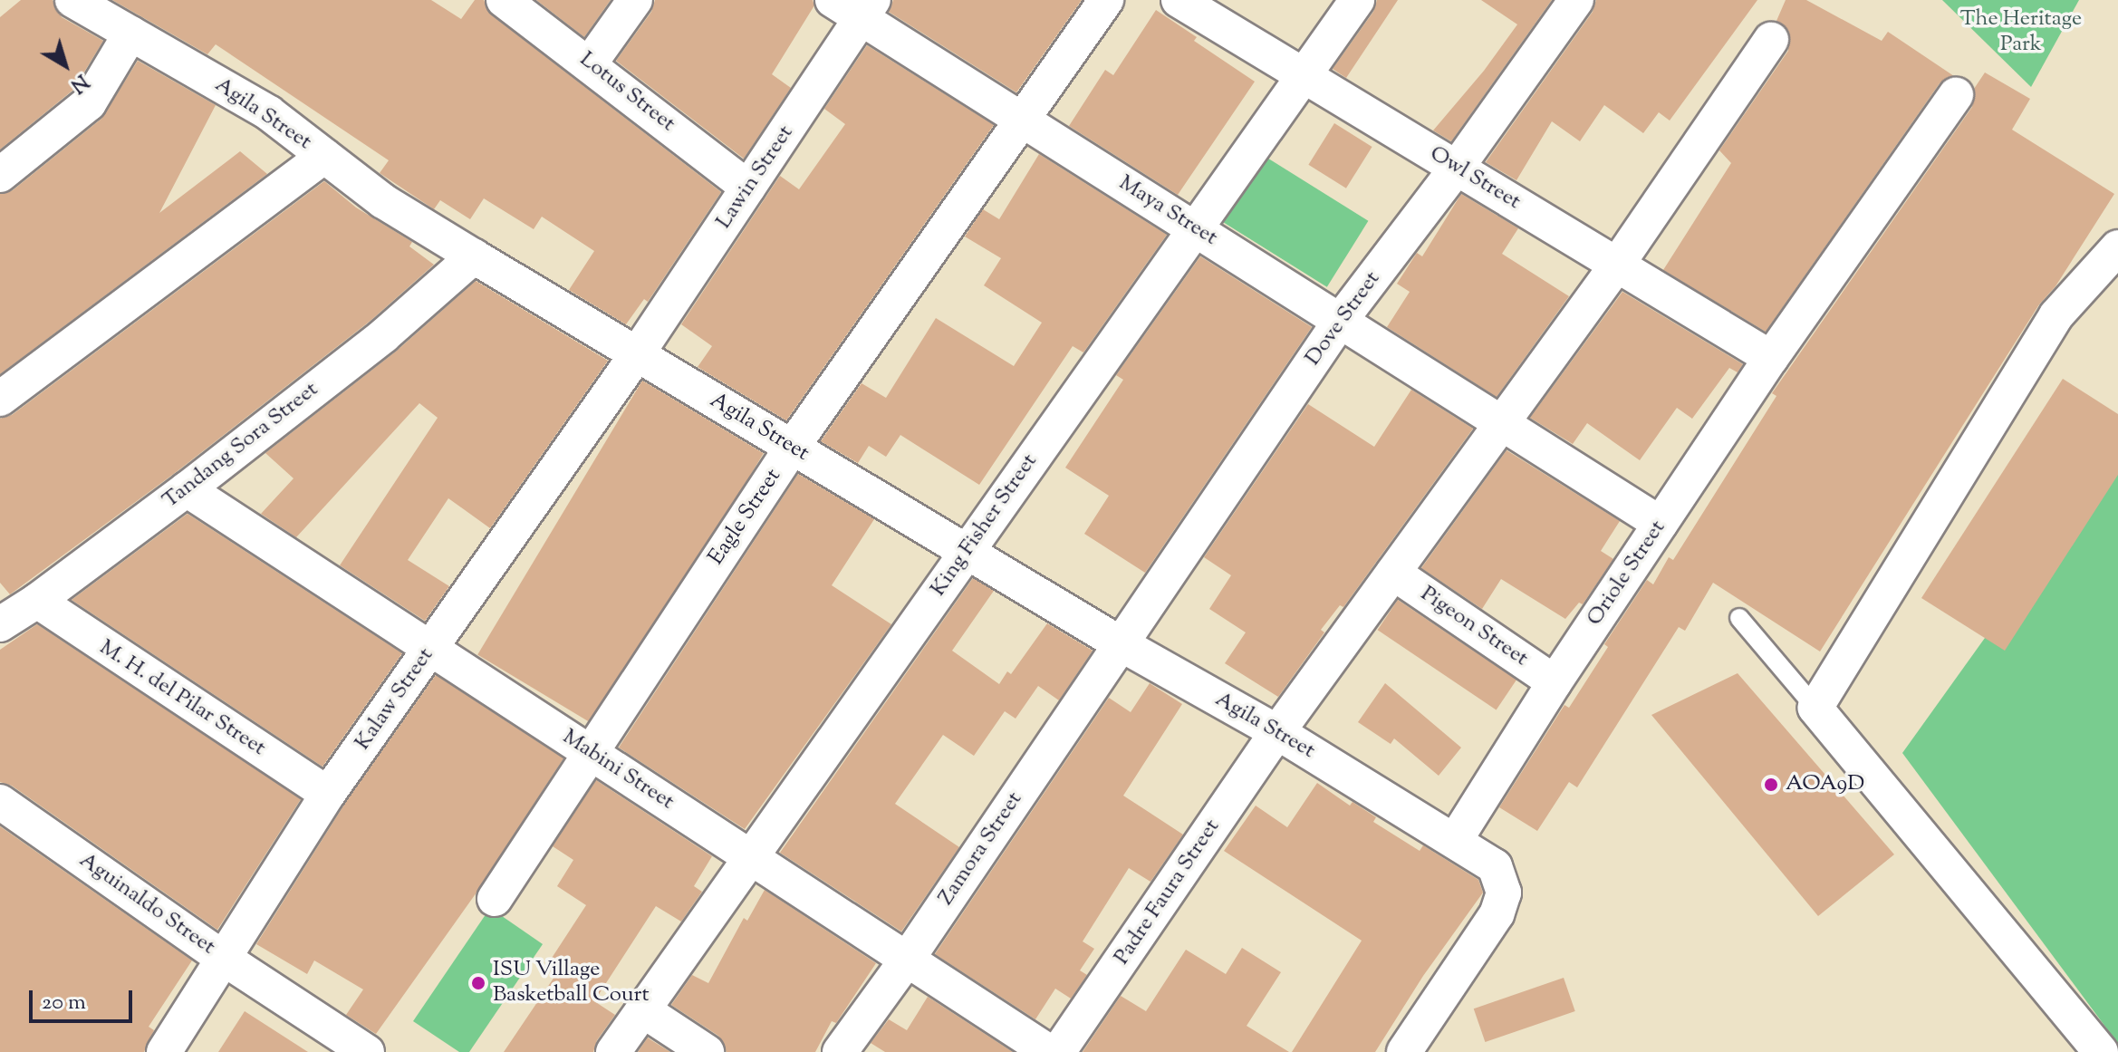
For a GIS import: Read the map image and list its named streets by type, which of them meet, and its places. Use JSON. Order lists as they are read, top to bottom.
{
  "streets": {
    "street": [
      "Lotus Street",
      "Agila Street",
      "Lawin Street",
      "Owl Street",
      "Maya Street",
      "Dove Street",
      "Tandang Sora Street",
      "Eagle Street",
      "King Fisher Street",
      "Oriole Street",
      "Pigeon Street",
      "M. H. del Pilar Street",
      "Kalaw Street",
      "Mabini Street",
      "Zamora Street",
      "Padre Faura Street",
      "Aguinaldo Street"
    ]
  },
  "crossings": [
    ["Lotus Street", "Lawin Street"],
    ["Agila Street", "Lawin Street"],
    ["Agila Street", "Dove Street"],
    ["Agila Street", "Tandang Sora Street"],
    ["Agila Street", "Eagle Street"],
    ["Agila Street", "King Fisher Street"],
    ["Agila Street", "Oriole Street"],
    ["Agila Street", "Kalaw Street"],
    ["Agila Street", "Zamora Street"],
    ["Agila Street", "Padre Faura Street"],
    ["Lawin Street", "Maya Street"],
    ["Lawin Street", "Kalaw Street"],
    ["Owl Street", "Dove Street"],
    ["Owl Street", "King Fisher Street"],
    ["Owl Street", "Oriole Street"],
    ["Maya Street", "Dove Street"],
    ["Maya Street", "Eagle Street"],
    ["Maya Street", "King Fisher Street"],
    ["Maya Street", "Oriole Street"],
    ["Dove Street", "Zamora Street"],
    ["Tandang Sora Street", "M. H. del Pilar Street"],
    ["Tandang Sora Street", "Mabini Street"],
    ["Eagle Street", "Mabini Street"],
    ["King Fisher Street", "Mabini Street"],
    ["Oriole Street", "Pigeon Street"],
    ["M. H. del Pilar Street", "Kalaw Street"],
    ["Kalaw Street", "Mabini Street"],
    ["Kalaw Street", "Aguinaldo Street"],
    ["Mabini Street", "Zamora Street"]
  ],
  "parks": ["The Heritage Park"],
  "places": ["AOA9D", "ISU Village Basketball Court"],
  "scale_bar": "20 m",
  "north": "bottom right"
}
